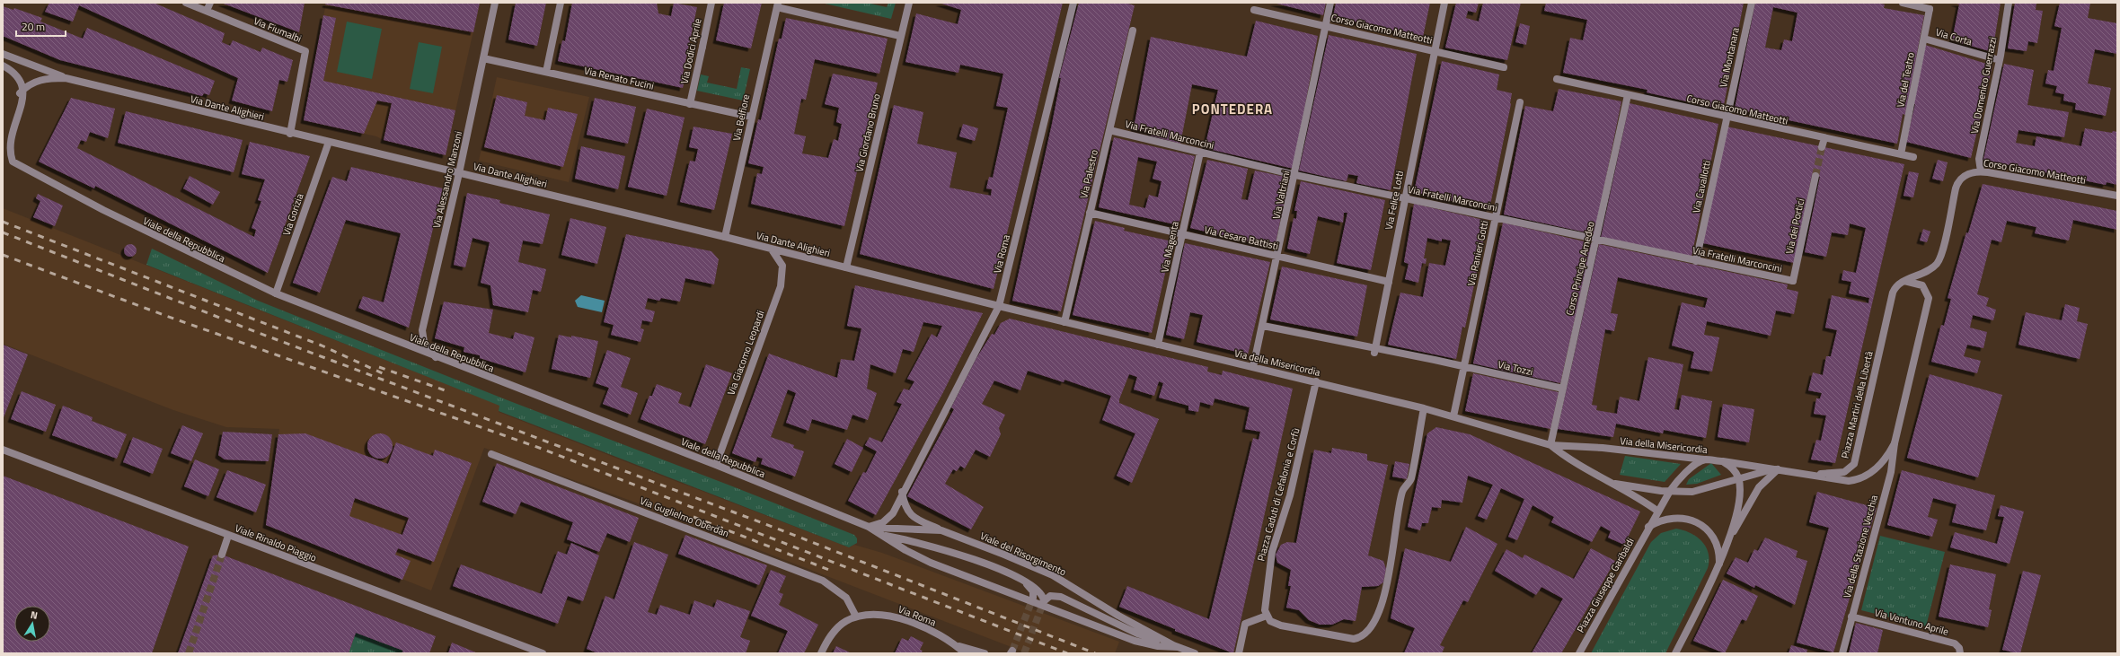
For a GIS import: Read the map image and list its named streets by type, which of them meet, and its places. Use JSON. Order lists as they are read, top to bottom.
{
  "streets": {
    "street": [
      "Corso Giacomo Matteotti",
      "Via Fiumalbi",
      "Via Corta",
      "Via Dodici Aprile",
      "Via Montanara",
      "Via Renato Fucini",
      "Via del Teatro",
      "Via Domenico Guerrazzi",
      "Via Dante Alighieri",
      "Via Belfiore",
      "Via Giordano Bruno",
      "Via Fratelli Marconcini",
      "Via Palestro",
      "Via Alessandro Manzoni",
      "Via Cavallotti",
      "Via Valtriani",
      "Via Felice Lotti",
      "Via Gorizia",
      "Via dei Portici",
      "Via Cesare Battisti",
      "Viale della Repubblica",
      "Via Magenta",
      "Via Ranieri Gotti",
      "Via Roma",
      "Corso Principe Amedeo",
      "Via Giacomo Leopardi",
      "Via della Misericordia",
      "Via Tozzi",
      "Piazza Martiri della Libertà",
      "Piazza Caduti di Cefalonia e Corfù",
      "Via Guglielmo Oberdan",
      "Viale Rinaldo Piaggio",
      "Via della Stazione Vecchia",
      "Viale del Risorgimento",
      "Piazza Giuseppe Garibaldi",
      "Via Ventuno Aprile"
    ]
  },
  "crossings": [
    ["Corso Giacomo Matteotti", "Via Montanara"],
    ["Corso Giacomo Matteotti", "Via del Teatro"],
    ["Corso Giacomo Matteotti", "Via Domenico Guerrazzi"],
    ["Corso Giacomo Matteotti", "Via Cavallotti"],
    ["Corso Giacomo Matteotti", "Via Valtriani"],
    ["Corso Giacomo Matteotti", "Via Felice Lotti"],
    ["Corso Giacomo Matteotti", "Corso Principe Amedeo"],
    ["Corso Giacomo Matteotti", "Piazza Martiri della Libertà"],
    ["Via Fiumalbi", "Via Dante Alighieri"],
    ["Via Corta", "Via del Teatro"],
    ["Via Corta", "Via Domenico Guerrazzi"],
    ["Via Dodici Aprile", "Via Renato Fucini"],
    ["Via Montanara", "Via Cavallotti"],
    ["Via Renato Fucini", "Via Belfiore"],
    ["Via Renato Fucini", "Via Alessandro Manzoni"],
    ["Via Dante Alighieri", "Via Belfiore"],
    ["Via Dante Alighieri", "Via Giordano Bruno"],
    ["Via Dante Alighieri", "Via Alessandro Manzoni"],
    ["Via Dante Alighieri", "Via Gorizia"],
    ["Via Dante Alighieri", "Viale della Repubblica"],
    ["Via Dante Alighieri", "Via Roma"],
    ["Via Dante Alighieri", "Via Giacomo Leopardi"],
    ["Via Dante Alighieri", "Via della Misericordia"],
    ["Via Fratelli Marconcini", "Via Palestro"],
    ["Via Fratelli Marconcini", "Via Cavallotti"],
    ["Via Fratelli Marconcini", "Via Valtriani"],
    ["Via Fratelli Marconcini", "Via Felice Lotti"],
    ["Via Fratelli Marconcini", "Via dei Portici"],
    ["Via Fratelli Marconcini", "Via Magenta"],
    ["Via Fratelli Marconcini", "Via Ranieri Gotti"],
    ["Via Fratelli Marconcini", "Corso Principe Amedeo"],
    ["Via Palestro", "Via Cesare Battisti"],
    ["Via Palestro", "Via della Misericordia"],
    ["Via Alessandro Manzoni", "Viale della Repubblica"],
    ["Via Valtriani", "Via Cesare Battisti"],
    ["Via Valtriani", "Via della Misericordia"],
    ["Via Valtriani", "Via Tozzi"],
    ["Via Felice Lotti", "Via Cesare Battisti"],
    ["Via Felice Lotti", "Via Tozzi"],
    ["Via Gorizia", "Viale della Repubblica"],
    ["Via Cesare Battisti", "Via Magenta"],
    ["Viale della Repubblica", "Via Roma"],
    ["Viale della Repubblica", "Via Giacomo Leopardi"],
    ["Viale della Repubblica", "Viale del Risorgimento"],
    ["Via Magenta", "Via della Misericordia"],
    ["Via Ranieri Gotti", "Via della Misericordia"],
    ["Via Ranieri Gotti", "Via Tozzi"],
    ["Via Roma", "Via della Misericordia"],
    ["Via Roma", "Via Guglielmo Oberdan"],
    ["Via Roma", "Viale del Risorgimento"],
    ["Corso Principe Amedeo", "Via della Misericordia"],
    ["Corso Principe Amedeo", "Via Tozzi"],
    ["Via della Misericordia", "Piazza Martiri della Libertà"],
    ["Via della Misericordia", "Piazza Caduti di Cefalonia e Corfù"],
    ["Via della Misericordia", "Piazza Giuseppe Garibaldi"],
    ["Via della Stazione Vecchia", "Via Ventuno Aprile"]
  ],
  "districts": ["PONTEDERA"],
  "scale_bar": "20 m",
  "north": "top"
}
